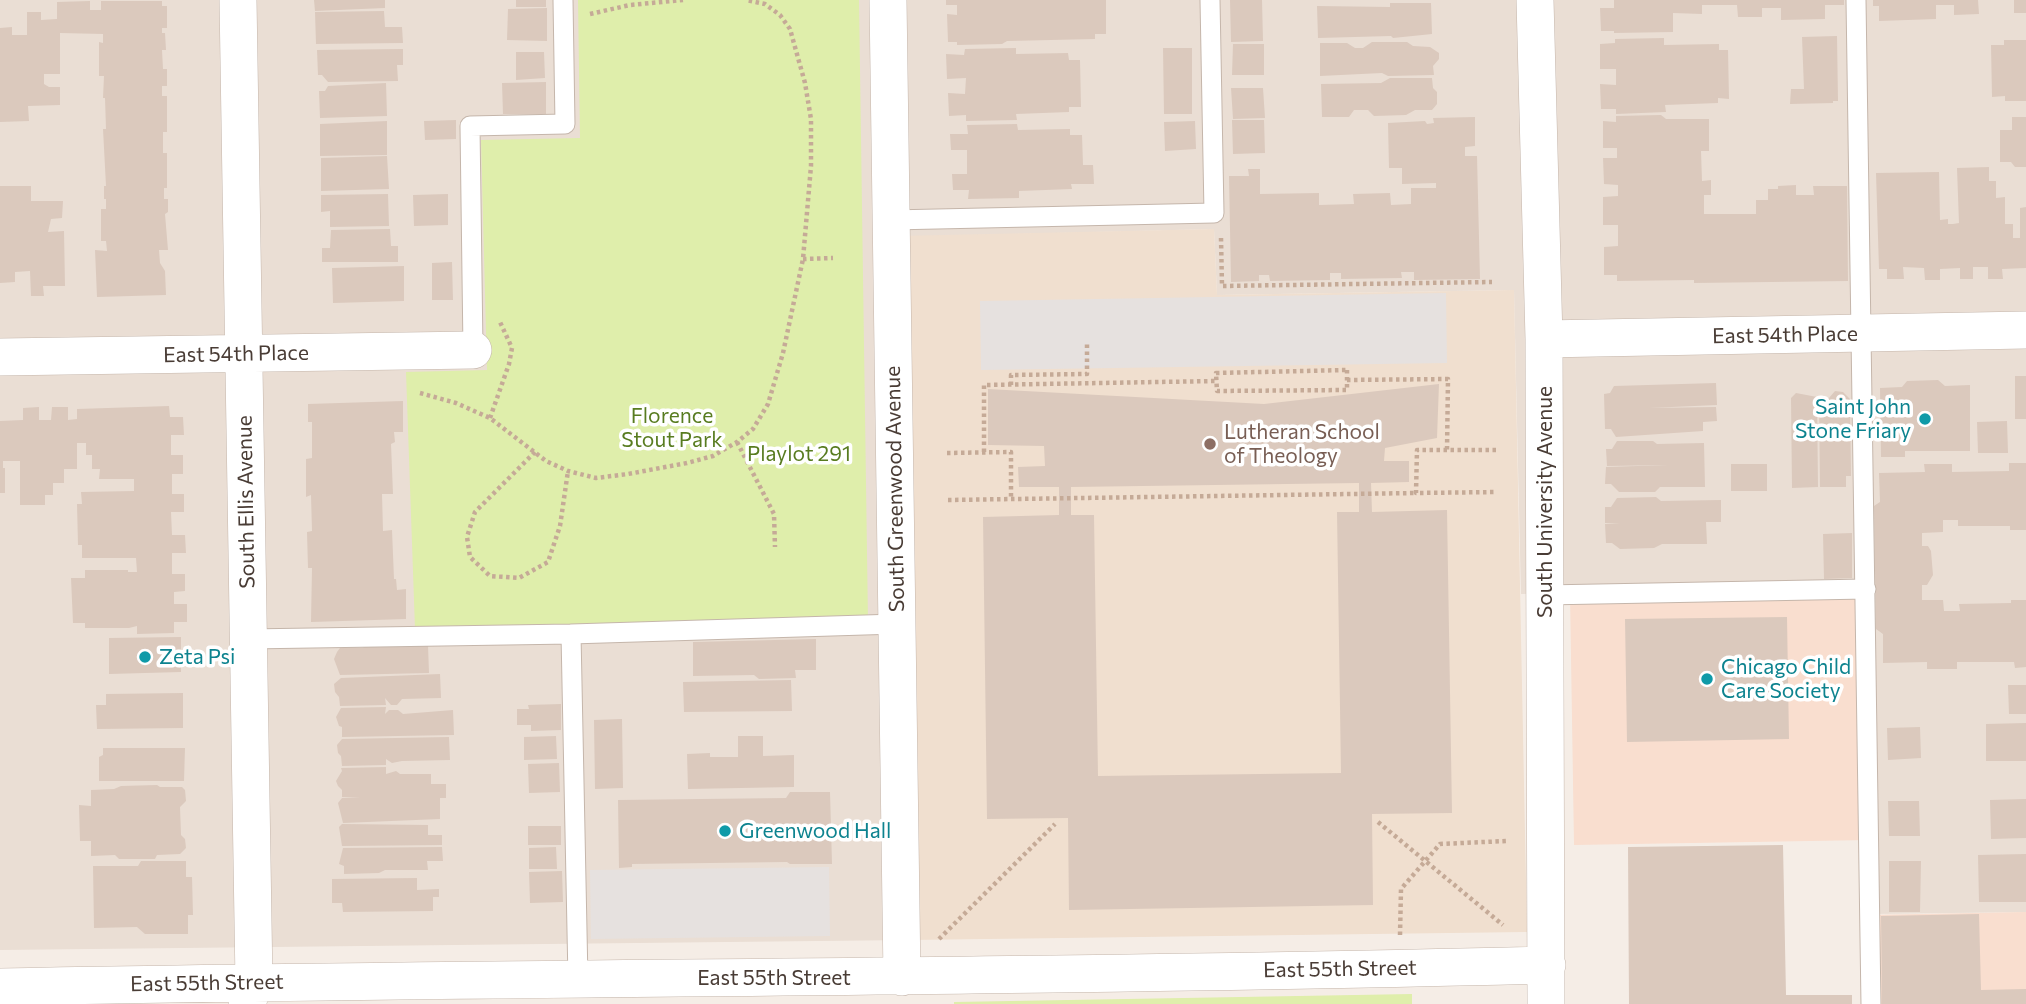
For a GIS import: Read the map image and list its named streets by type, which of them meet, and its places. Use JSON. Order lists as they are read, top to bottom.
{
  "streets": {
    "street": [
      "East 54th Place",
      "South Greenwood Avenue",
      "South Ellis Avenue",
      "South University Avenue",
      "East 55th Street"
    ]
  },
  "crossings": [
    ["East 54th Place", "South Ellis Avenue"],
    ["East 54th Place", "South University Avenue"],
    ["South Greenwood Avenue", "East 55th Street"],
    ["South Ellis Avenue", "East 55th Street"],
    ["South University Avenue", "East 55th Street"]
  ],
  "parks": ["Florence Stout Park", "Playlot 291"],
  "places": [
    "Saint John Stone Friary",
    "Lutheran School of Theology",
    "Zeta Psi",
    "Chicago Child Care Society",
    "Greenwood Hall"
  ]
}
